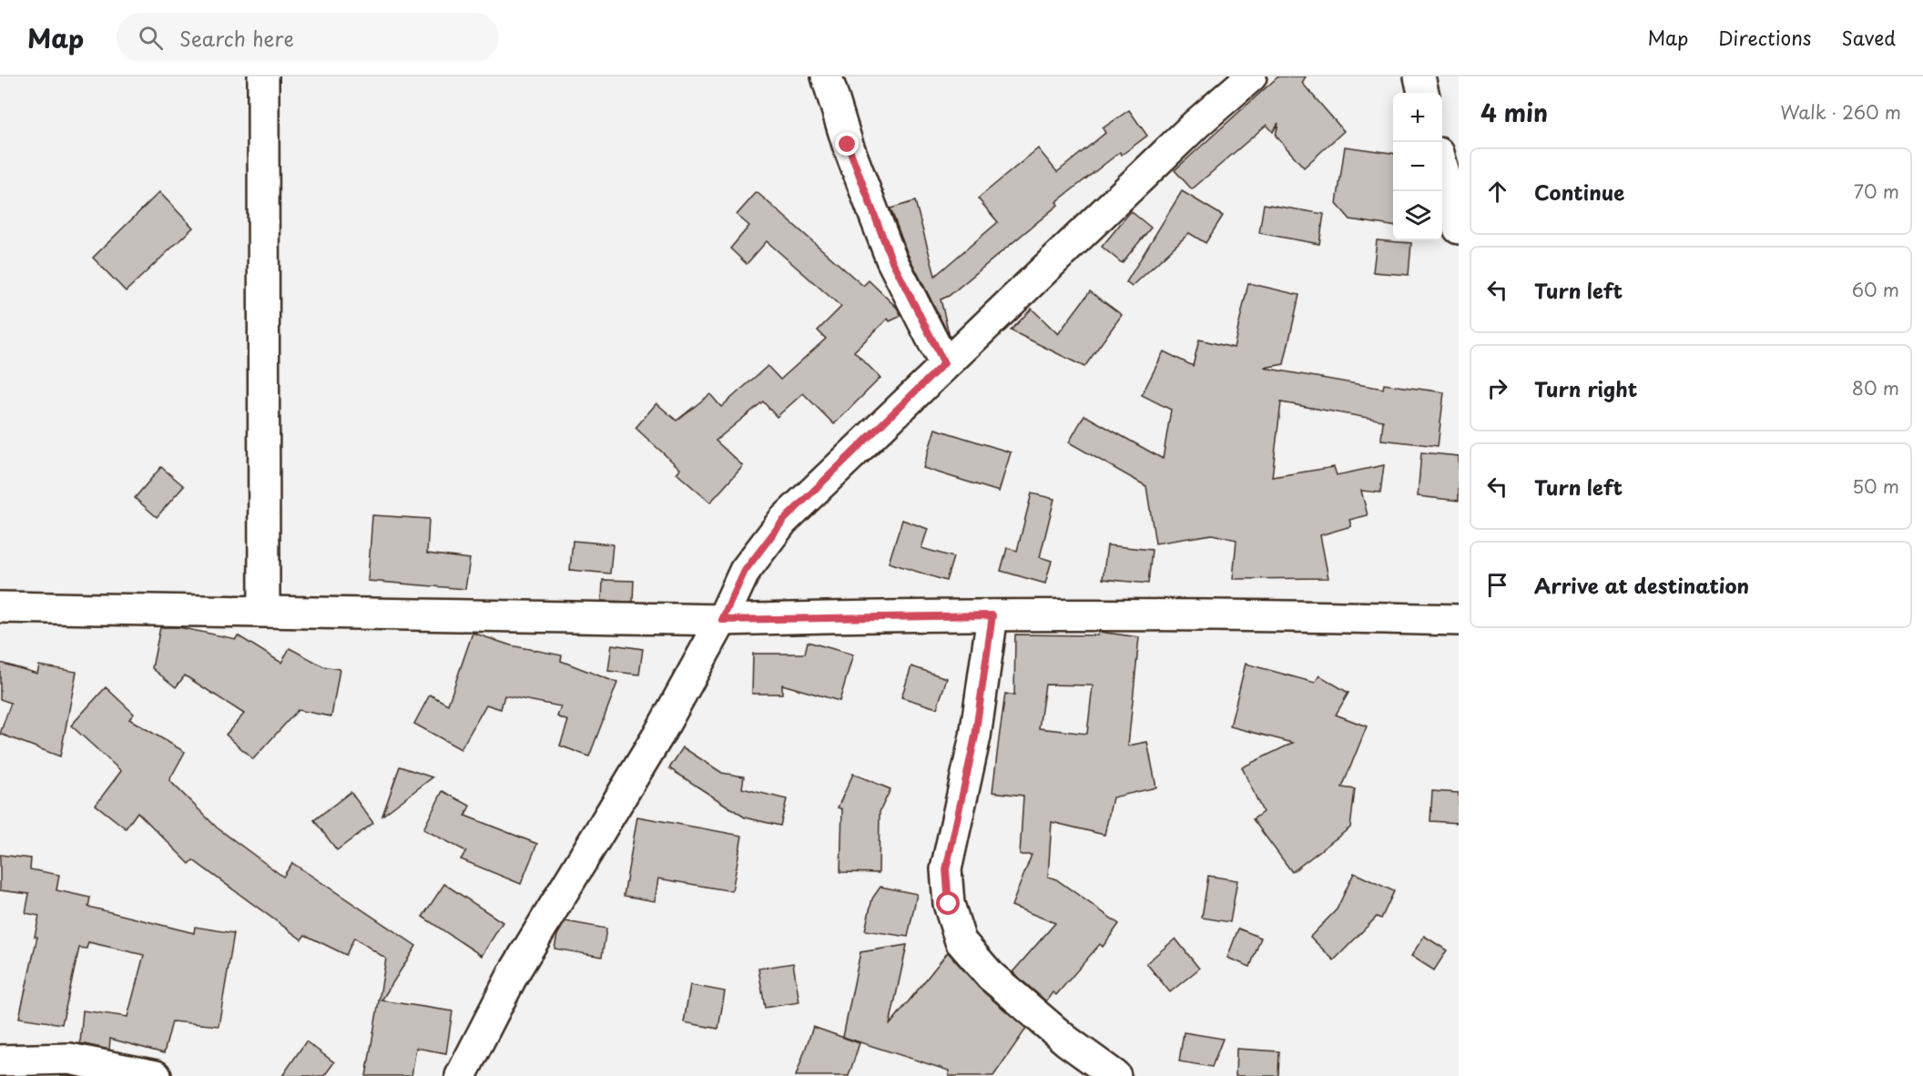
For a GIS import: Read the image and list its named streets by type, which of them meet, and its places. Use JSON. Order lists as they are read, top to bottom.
{
  "page": {
    "header": "Map",
    "search": "Search here",
    "nav": ["Map", "Directions", "Saved"],
    "heading": ["4 min", "Walk · 260 m"],
    "map_buttons": ["+", "−"],
    "list": [
      ["Continue", "70 m"],
      ["Turn left", "60 m"],
      ["Turn right", "80 m"],
      ["Turn left", "50 m"],
      "Arrive at destination"
    ]
  }
}
